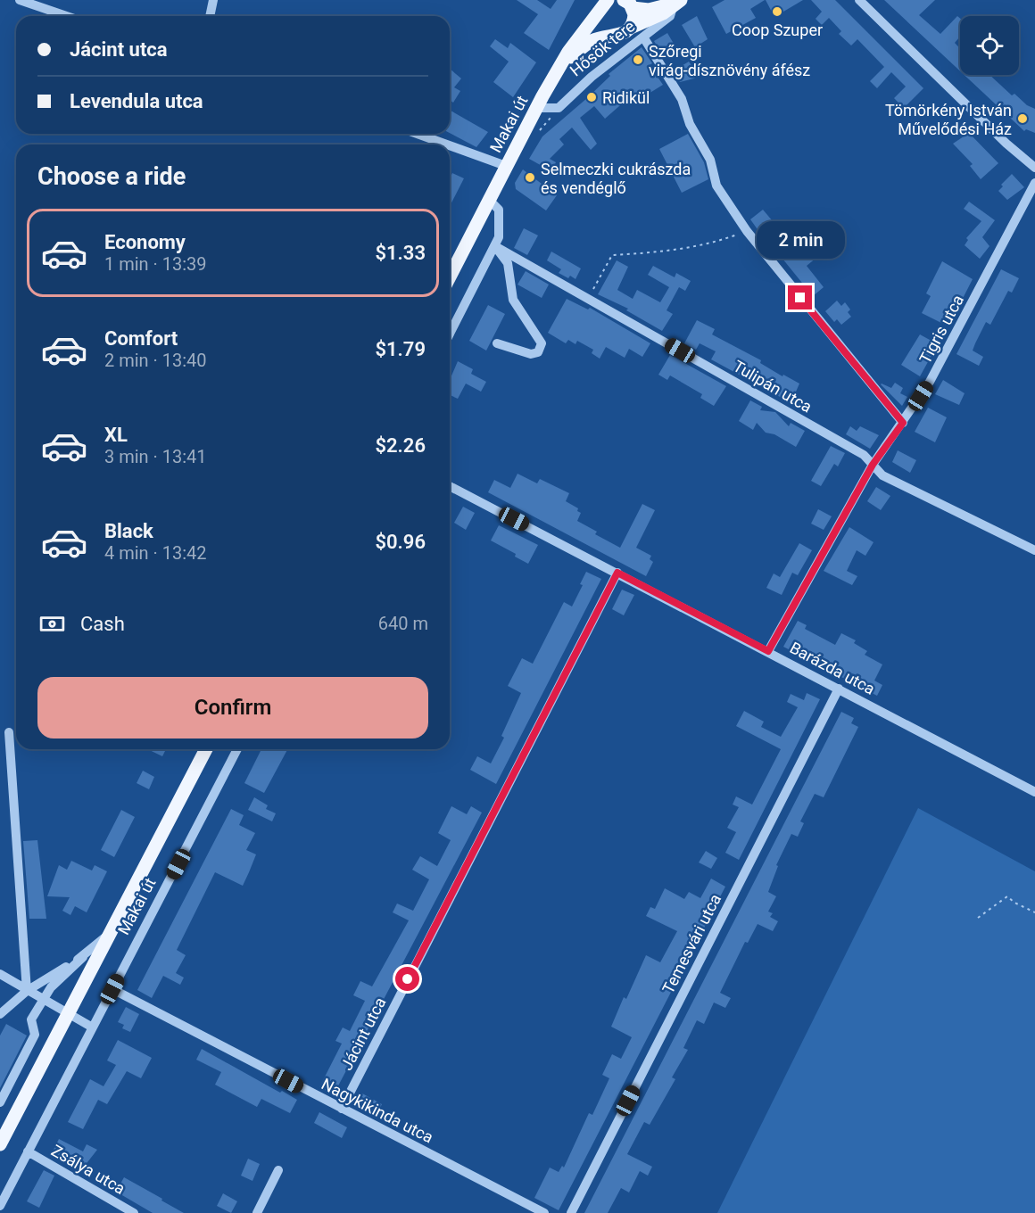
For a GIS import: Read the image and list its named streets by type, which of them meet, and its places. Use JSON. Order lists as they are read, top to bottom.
{
  "streets": {
    "main road": ["Makai út"],
    "street": [
      "Hősök tere",
      "Tigris utca",
      "Tulipán utca",
      "Barázda utca",
      "Temesvári utca",
      "Jácint utca",
      "Nagykikinda utca",
      "Zsálya utca"
    ]
  },
  "crossings": [
    ["Hősök tere", "Makai út"],
    ["Makai út", "Nagykikinda utca"],
    ["Makai út", "Zsálya utca"],
    ["Tigris utca", "Tulipán utca"],
    ["Tigris utca", "Barázda utca"],
    ["Barázda utca", "Temesvári utca"],
    ["Barázda utca", "Jácint utca"],
    ["Jácint utca", "Nagykikinda utca"]
  ],
  "places": [
    "Coop Szuper",
    "Szőregi virág-dísznövény áfész",
    "Ridikül",
    "Tömörkény István Művelődési Ház",
    "Selmeczki cukrászda és vendéglő"
  ],
  "page": {
    "banner": ["Jácint utca", "Levendula utca"],
    "heading": "Choose a ride",
    "list": [
      {
        "name": "Economy",
        "note": "1 min · 13:39",
        "value": "$1.33"
      },
      {
        "name": "Comfort",
        "note": "2 min · 13:40",
        "value": "$1.79"
      },
      {
        "name": "XL",
        "note": "3 min · 13:41",
        "value": "$2.26"
      },
      {
        "name": "Black",
        "note": "4 min · 13:42",
        "value": "$0.96"
      }
    ],
    "bubble": "2 min",
    "pay": ["Cash", "640 m"],
    "buttons": "Confirm"
  }
}
